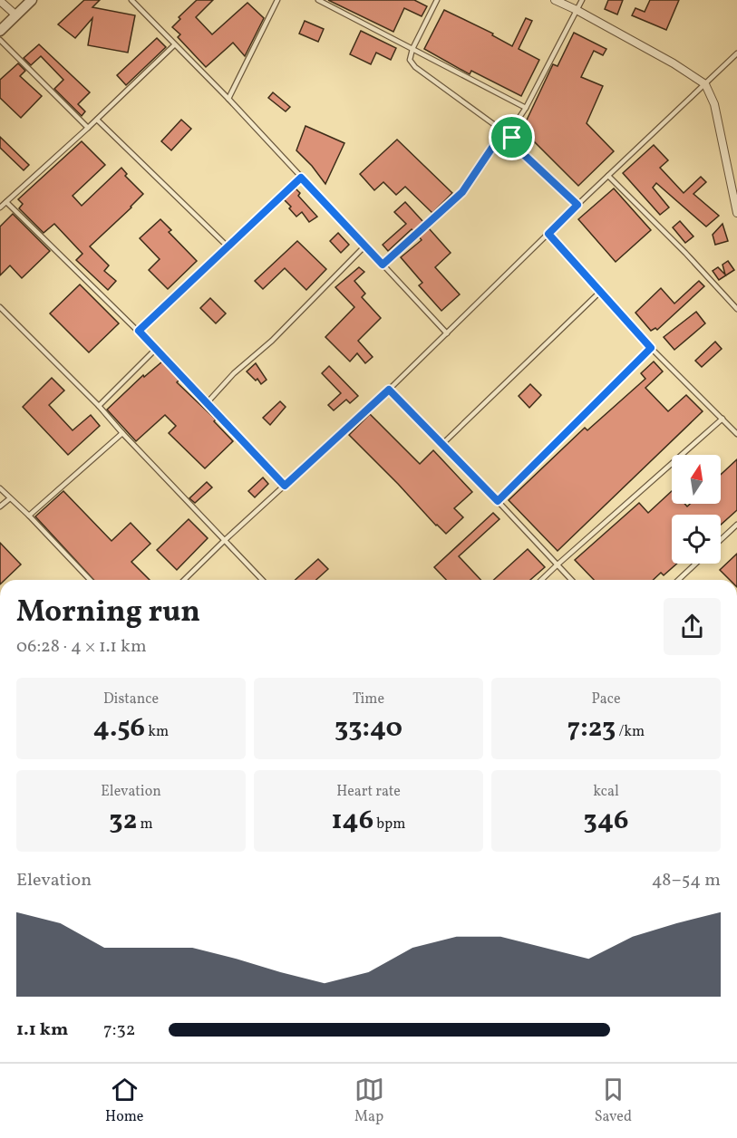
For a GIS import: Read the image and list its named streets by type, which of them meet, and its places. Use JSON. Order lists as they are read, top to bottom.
{
  "north": "top",
  "page": {
    "heading": ["Morning run", "06:28 · 4 × 1.1 km"],
    "stats": [
      ["Distance", "4.56 km"],
      ["Time", "33:40"],
      ["Pace", "7:23 /km"],
      ["Elevation", "32 m"],
      ["Heart rate", "146 bpm"],
      ["kcal", "346"]
    ],
    "chart": ["Elevation", "48–54 m"],
    "list": [
      {
        "name": "1.1 km",
        "note": "7:32"
      }
    ],
    "tabs": ["Home", "Map", "Saved"]
  }
}
